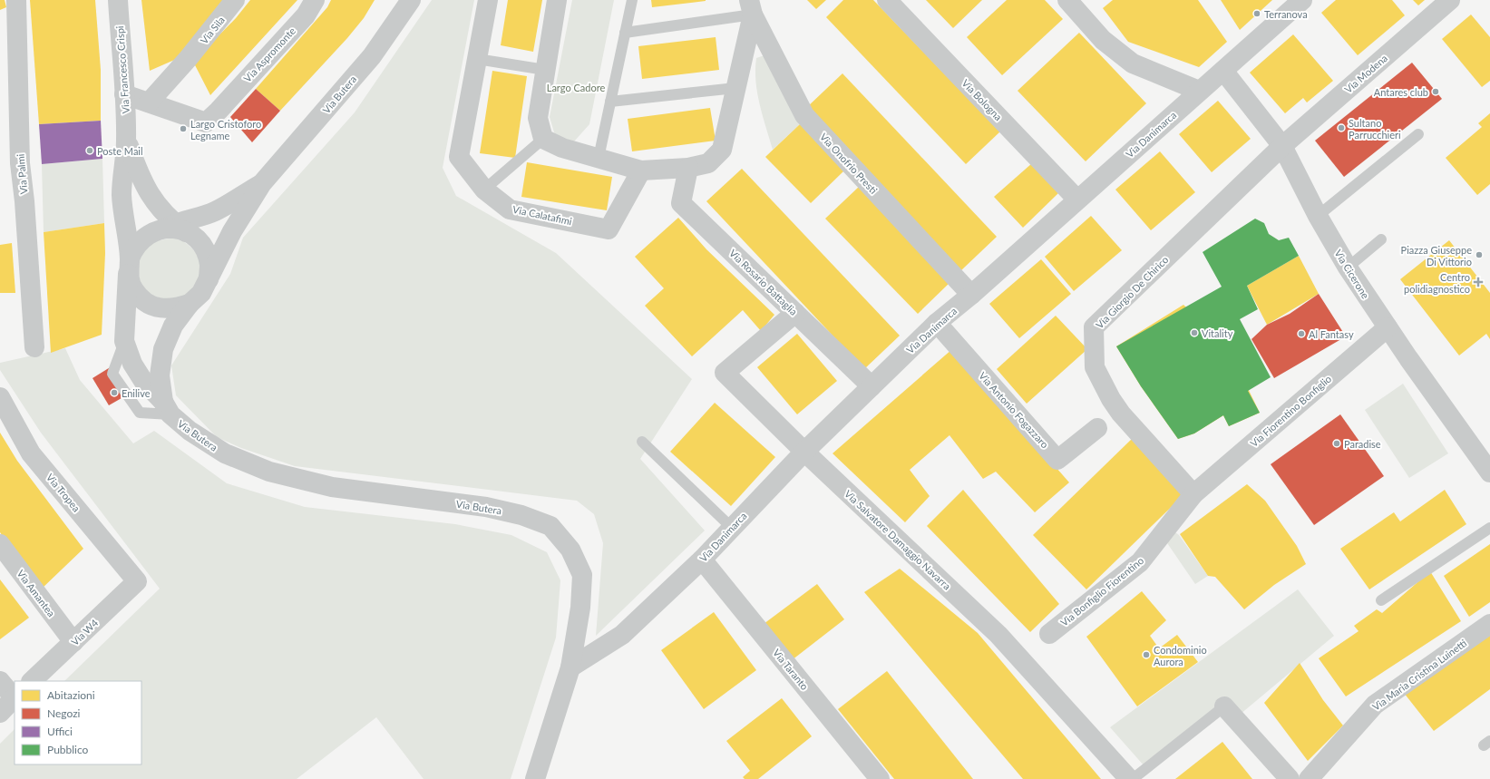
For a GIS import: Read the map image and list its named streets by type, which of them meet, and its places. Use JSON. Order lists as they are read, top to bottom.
{
  "streets": {
    "street": [
      "Via Sila",
      "Via Aspromonte",
      "Via Francesco Crispi",
      "Via Modena",
      "Via Butera",
      "Via Bologna",
      "Via Danimarca",
      "Via Onofrio Presti",
      "Via Palmi",
      "Via Calatafimi",
      "Via Cicerone",
      "Via Rosario Battaglia",
      "Via Giorgio De Chirico",
      "Via Antonio Fogazzaro",
      "Via Fiorentino Bonfiglio",
      "Via Tropea",
      "Via Salvatore Damaggio Navarra",
      "Via Bonfiglio Fiorentino",
      "Via Amantea",
      "Via W4",
      "Via Taranto",
      "Via Maria Cristina Luinetti"
    ]
  },
  "crossings": [
    ["Via Sila", "Via Aspromonte"],
    ["Via Modena", "Via Cicerone"],
    ["Via Modena", "Via Giorgio De Chirico"],
    ["Via Butera", "Via Danimarca"],
    ["Via Bologna", "Via Danimarca"],
    ["Via Danimarca", "Via Onofrio Presti"],
    ["Via Danimarca", "Via Cicerone"],
    ["Via Danimarca", "Via Rosario Battaglia"],
    ["Via Danimarca", "Via Antonio Fogazzaro"],
    ["Via Danimarca", "Via Salvatore Damaggio Navarra"],
    ["Via Danimarca", "Via Taranto"],
    ["Via Cicerone", "Via Giorgio De Chirico"],
    ["Via Cicerone", "Via Fiorentino Bonfiglio"],
    ["Via Rosario Battaglia", "Via Salvatore Damaggio Navarra"],
    ["Via Giorgio De Chirico", "Via Fiorentino Bonfiglio"],
    ["Via Giorgio De Chirico", "Via Bonfiglio Fiorentino"],
    ["Via Fiorentino Bonfiglio", "Via Bonfiglio Fiorentino"],
    ["Via Tropea", "Via W4"],
    ["Via Amantea", "Via W4"]
  ],
  "parks": ["Largo Cadore"],
  "places": {
    "other": [
      "Terranova",
      "Antares club",
      "Sultano Parrucchieri",
      "Largo Cristoforo Legname",
      "Poste Mail",
      "Piazza Giuseppe Di Vittorio",
      "Vitality",
      "Al Fantasy",
      "Enilive",
      "Paradise",
      "Condominio Aurora"
    ],
    "health": ["Centro polidiagnostico"]
  },
  "legend": [
    "Abitazioni",
    "Negozi",
    "Uffici",
    "Pubblico"
  ]
}
